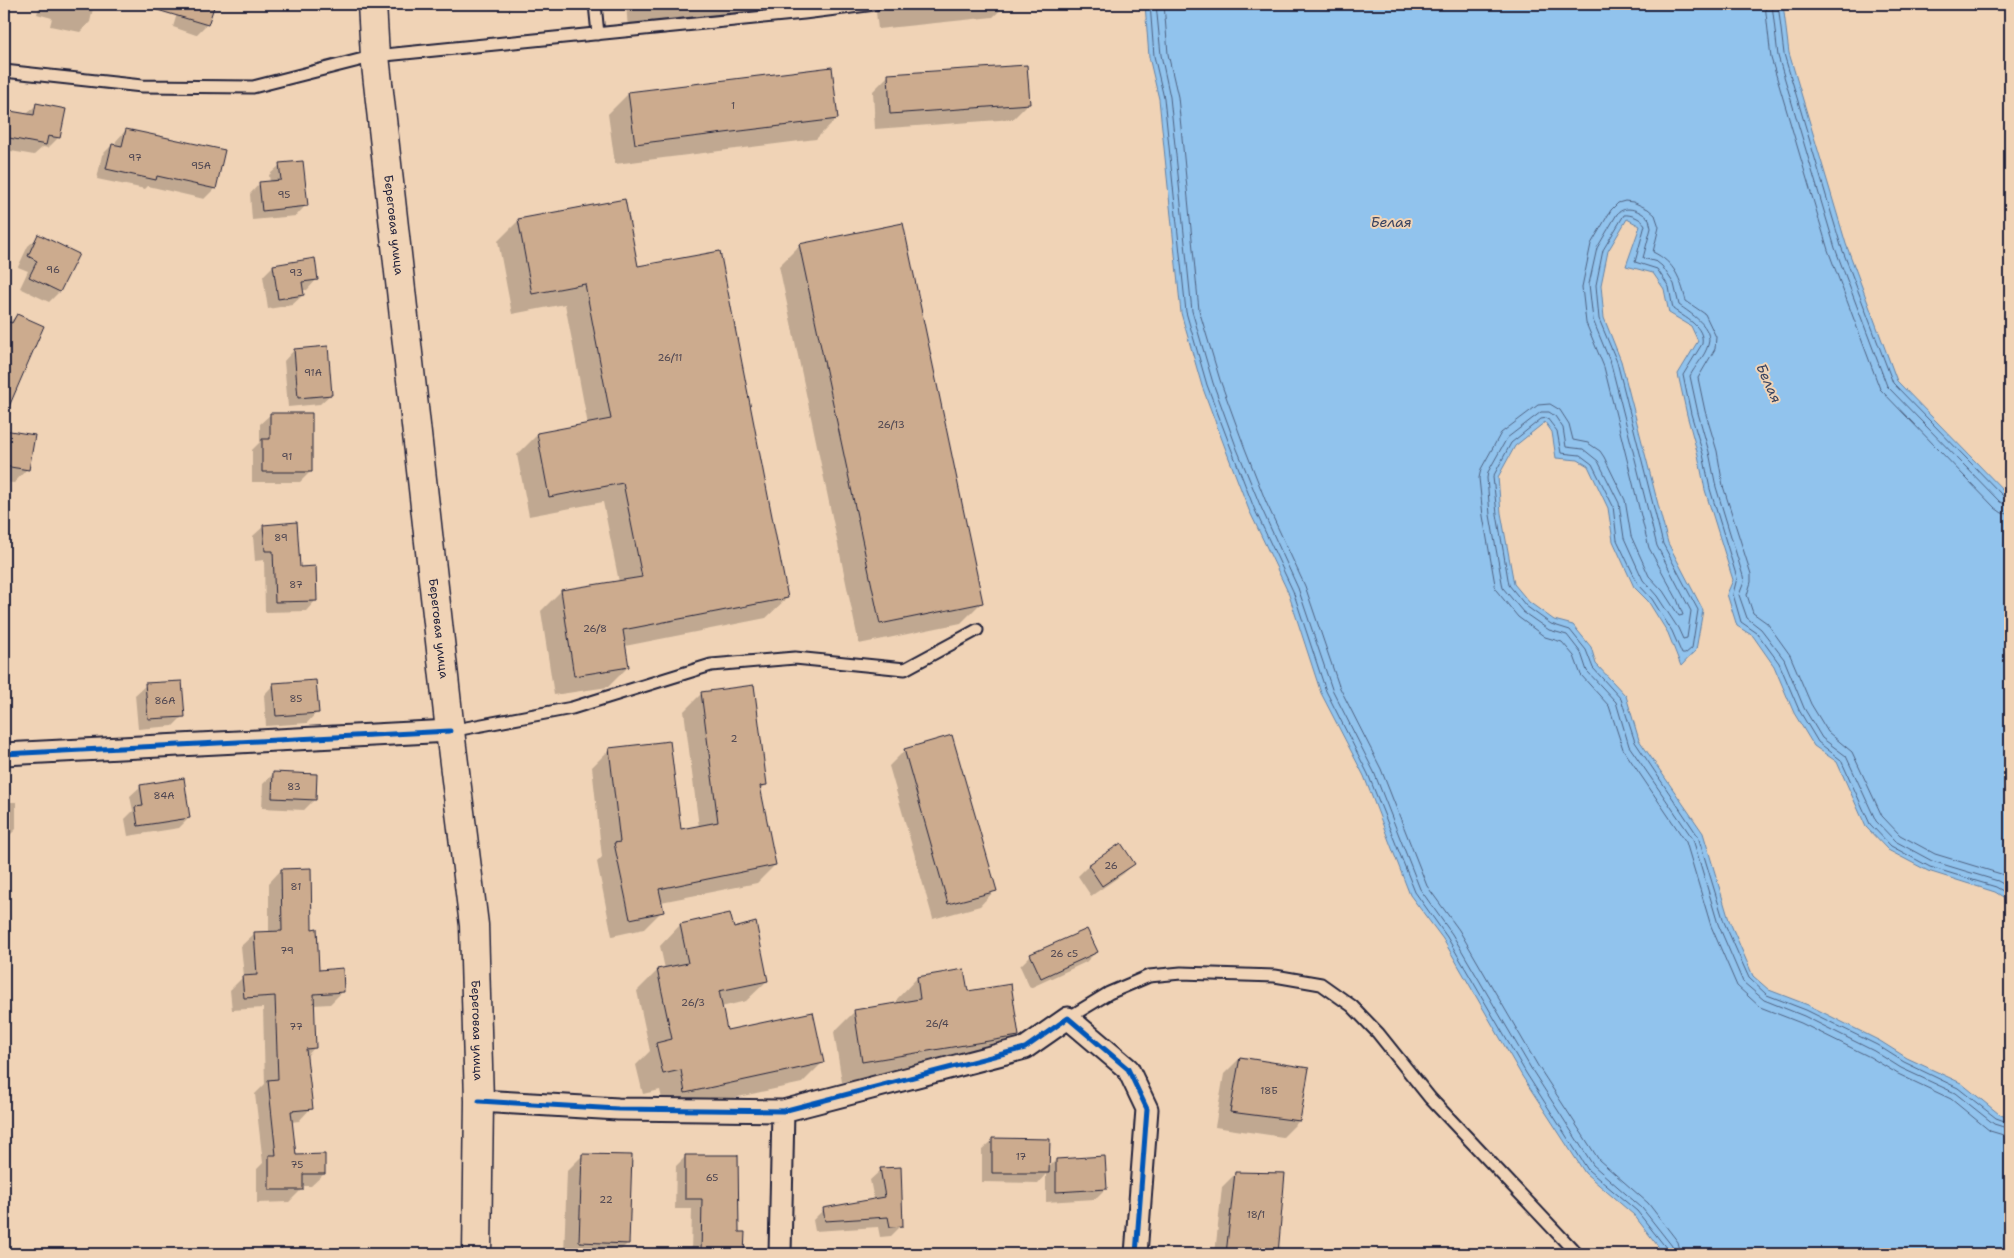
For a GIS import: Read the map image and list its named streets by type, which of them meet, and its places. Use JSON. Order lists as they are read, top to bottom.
{
  "streets": {
    "main road": ["Береговая улица"]
  },
  "water": ["Белая"],
  "house_numbers": [
    "1",
    "97",
    "95А",
    "95",
    "96",
    "93",
    "26/11",
    "91А",
    "26/13",
    "91",
    "89",
    "87",
    "26/8",
    "85",
    "86А",
    "2",
    "83",
    "84А",
    "26",
    "81",
    "79",
    "26 с5",
    "26/3",
    "26/4",
    "77",
    "18Б",
    "17",
    "75",
    "65",
    "22",
    "18/1"
  ]
}
